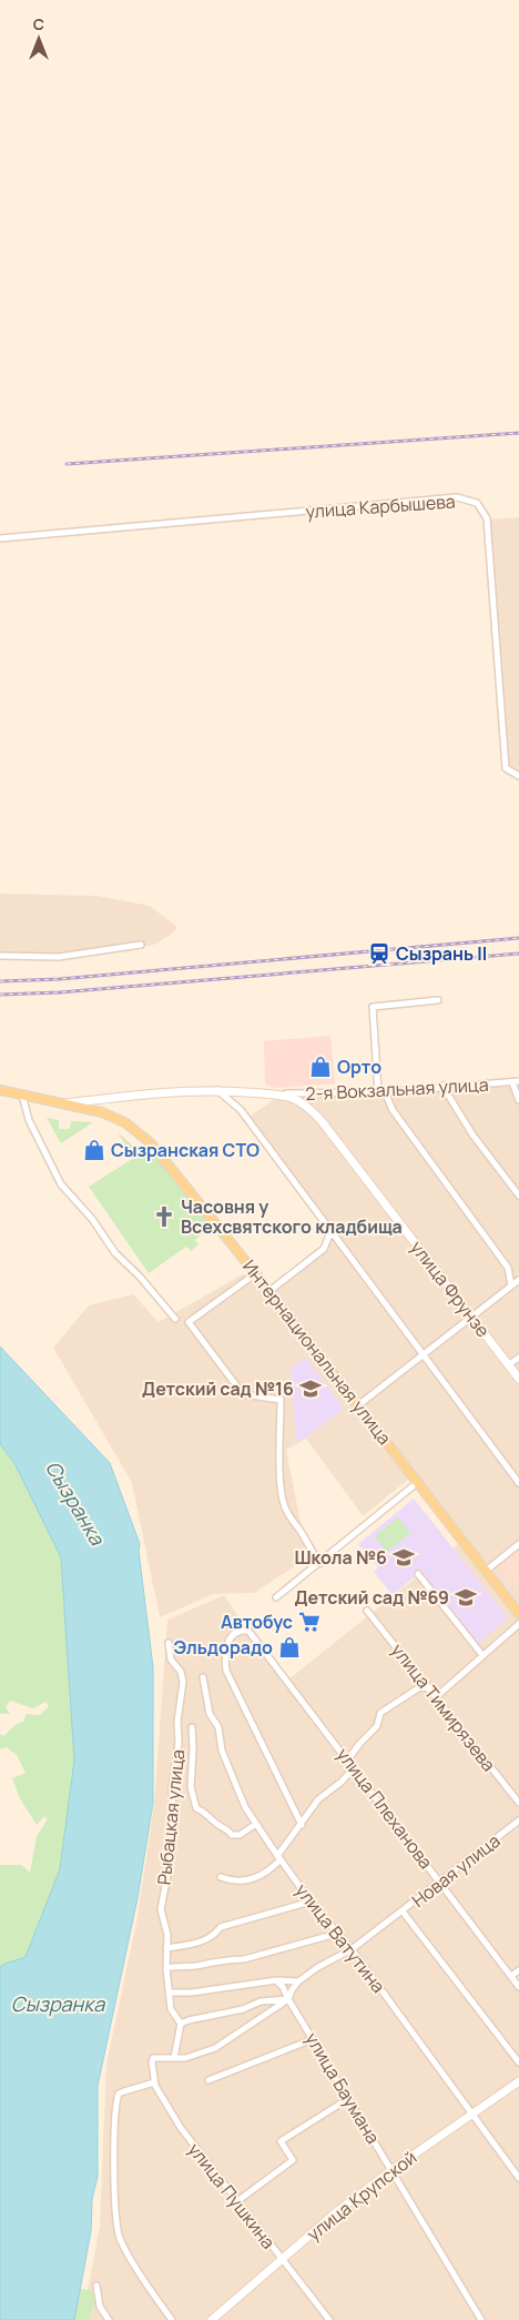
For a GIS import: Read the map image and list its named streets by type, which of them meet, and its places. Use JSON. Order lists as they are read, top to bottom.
{
  "streets": {
    "main road": ["Интернациональная улица"],
    "street": [
      "улица Карбышева",
      "2-я Вокзальная улица",
      "улица Фрунзе",
      "улица Тимирязева",
      "улица Плеханова",
      "Рыбацкая улица",
      "Новая улица",
      "улица Ватутина",
      "улица Баумана",
      "улица Пушкина",
      "улица Крупской"
    ]
  },
  "crossings": [
    ["2-я Вокзальная улица", "улица Фрунзе"],
    ["улица Фрунзе", "Интернациональная улица"],
    ["улица Плеханова", "Новая улица"],
    ["Новая улица", "улица Ватутина"],
    ["Новая улица", "улица Баумана"],
    ["улица Ватутина", "улица Крупской"],
    ["улица Баумана", "улица Крупской"],
    ["улица Пушкина", "улица Крупской"]
  ],
  "water": ["Сызранка"],
  "places": {
    "station": ["Сызрань II"],
    "shop": ["Орто", "Сызранская СТО", "Эльдорадо"],
    "church": ["Часовня у Всехсвятского кладбища"],
    "school or university": ["Детский сад №16", "Школа №6", "Детский сад №69"],
    "supermarket": ["Автобус"]
  },
  "north": "top"
}
